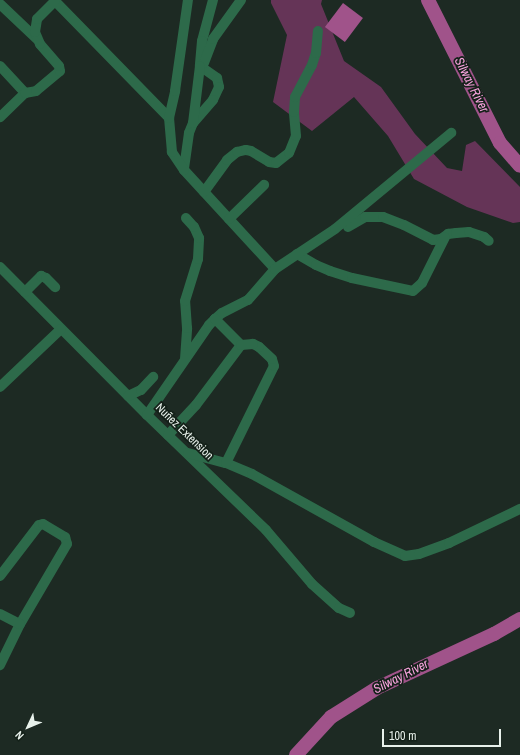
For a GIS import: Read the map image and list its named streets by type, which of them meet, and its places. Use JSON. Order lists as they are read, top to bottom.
{
  "streets": {
    "street": ["Nuñez Extension"]
  },
  "water": ["Silway River"],
  "scale_bar": "100 m",
  "north": "bottom left"
}
